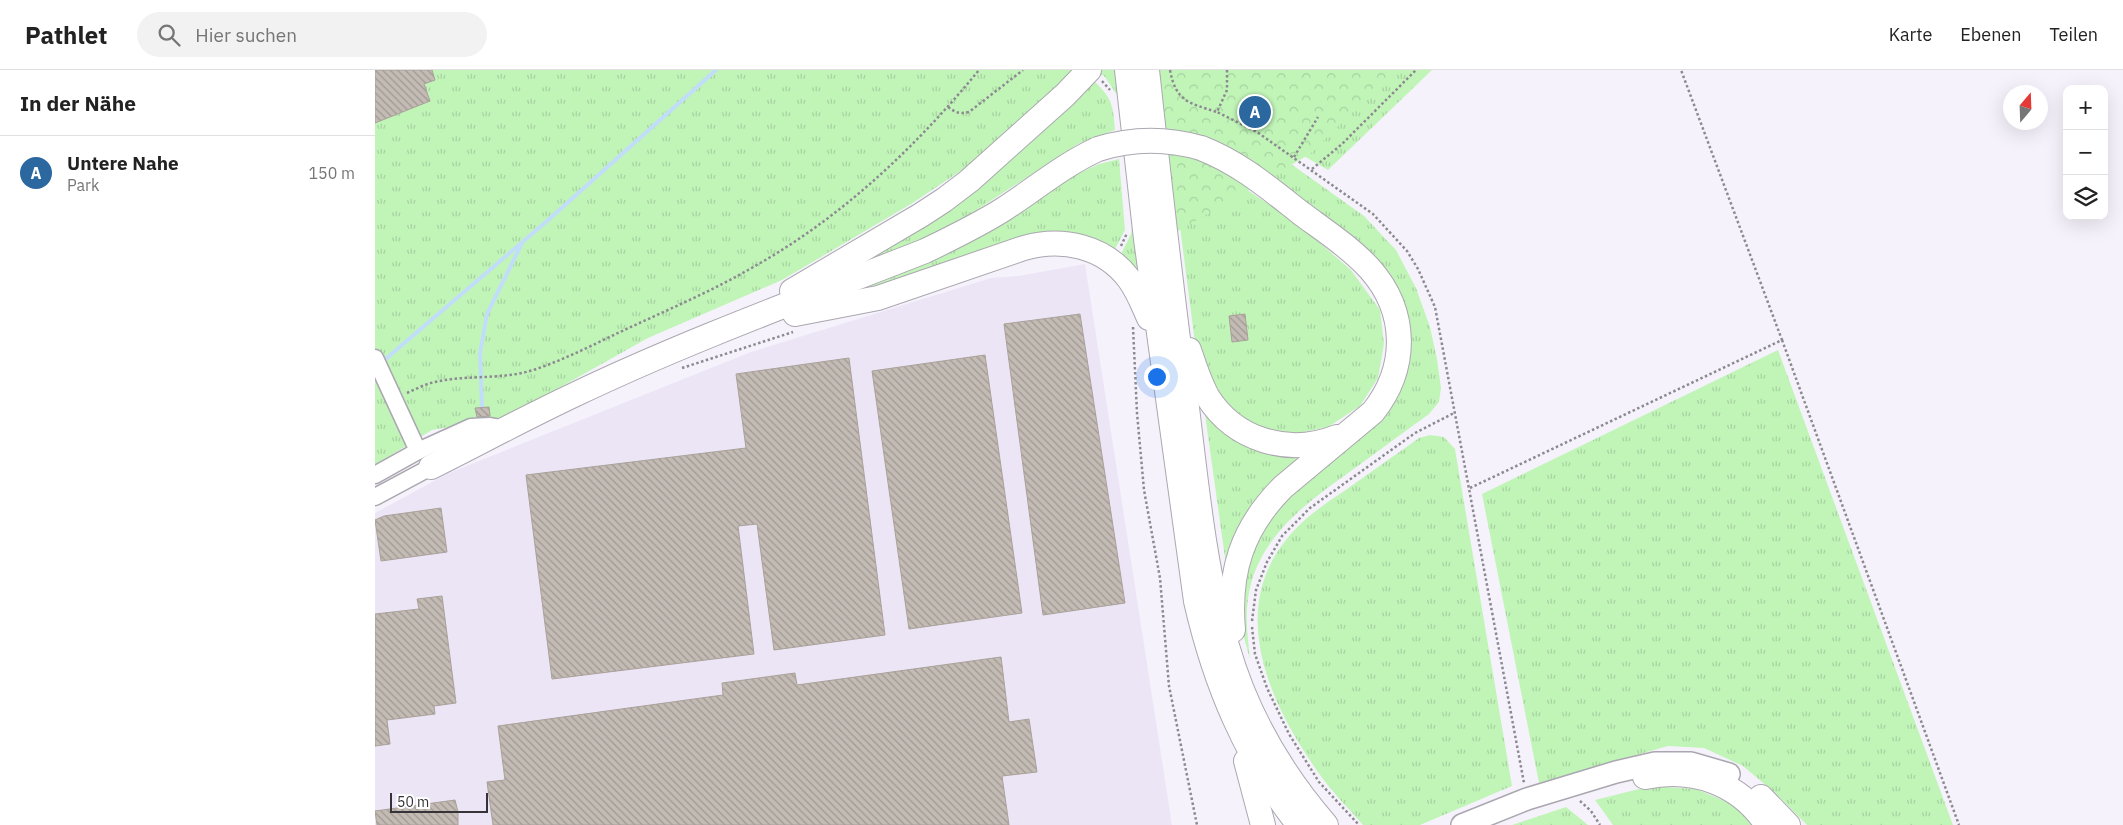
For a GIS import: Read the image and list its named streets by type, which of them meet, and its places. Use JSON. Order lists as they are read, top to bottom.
{
  "scale_bar": "50 m",
  "north": "top",
  "page": {
    "header": "Pathlet",
    "search": "Hier suchen",
    "nav": ["Karte", "Ebenen", "Teilen"],
    "heading": "In der Nähe",
    "map_buttons": ["+", "−"],
    "pins": "A",
    "list": [
      {
        "mark": "A",
        "name": "Untere Nahe",
        "note": "Park",
        "value": "150 m"
      }
    ],
    "scale": "50 m"
  }
}
